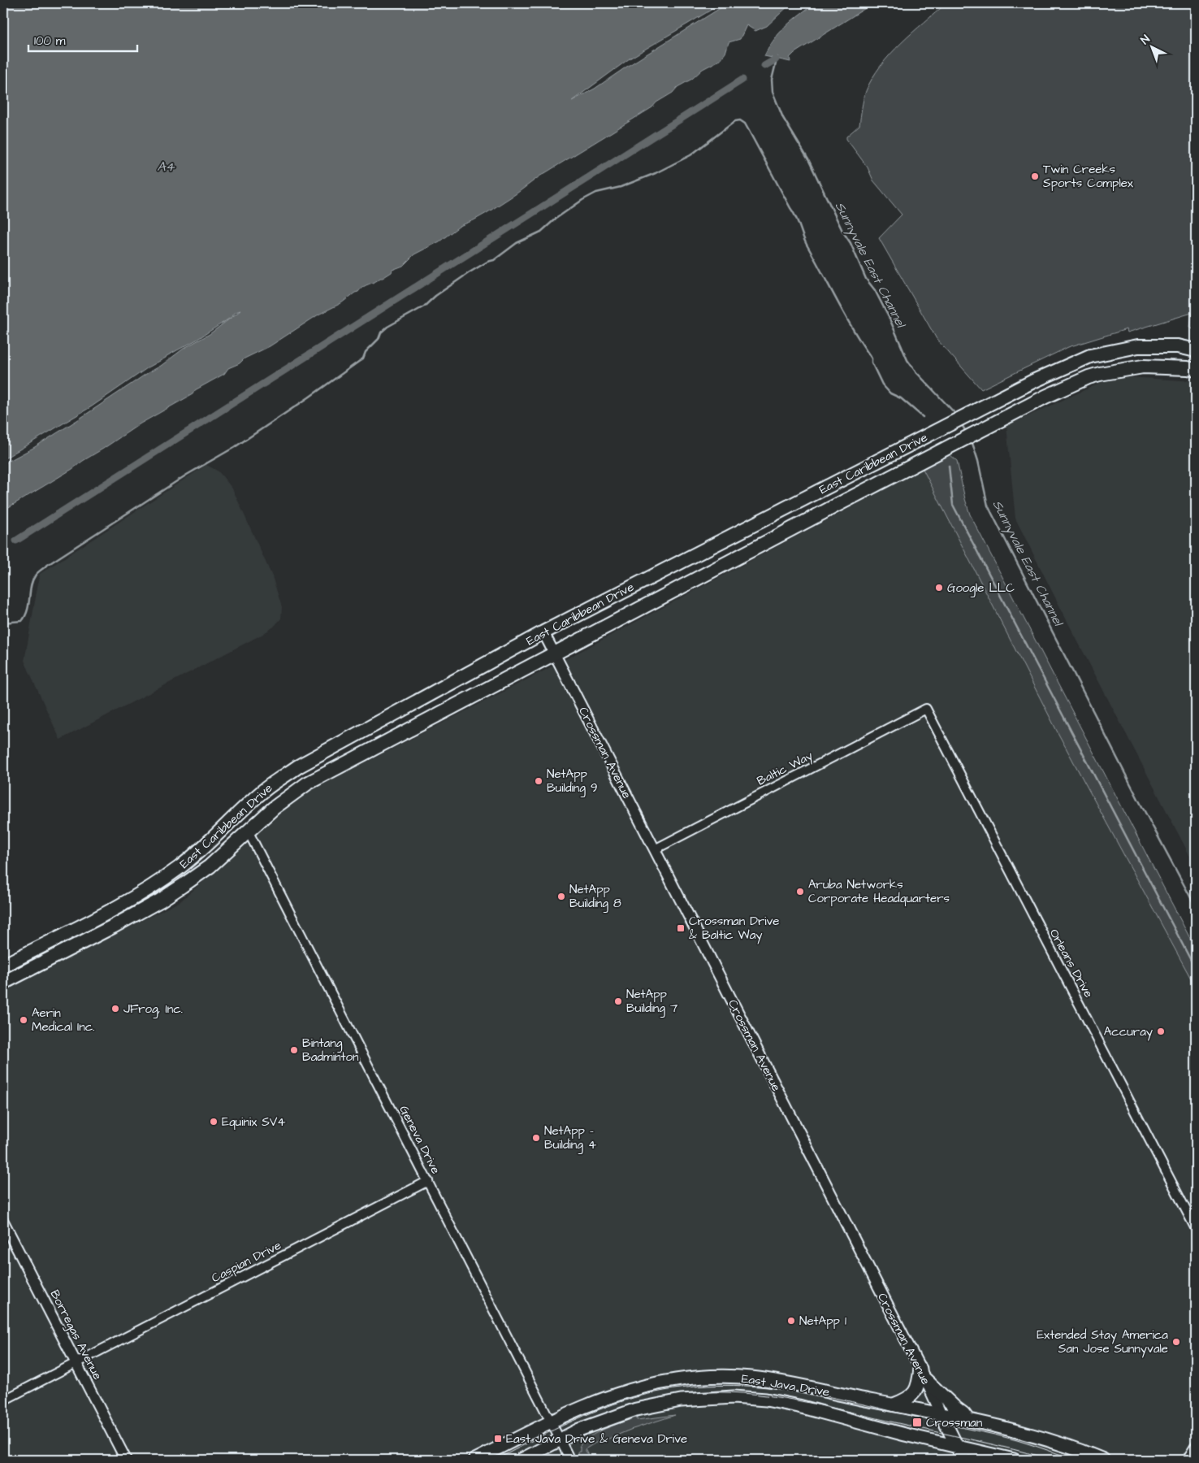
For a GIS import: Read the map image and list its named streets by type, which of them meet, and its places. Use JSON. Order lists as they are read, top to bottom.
{
  "streets": {
    "main road": ["East Caribbean Drive", "Crossman Avenue", "East Java Drive"],
    "street": [
      "Baltic Way",
      "Orleans Drive",
      "Geneva Drive",
      "Caspian Drive",
      "Borregas Avenue"
    ]
  },
  "crossings": [
    ["East Caribbean Drive", "Crossman Avenue"],
    ["East Caribbean Drive", "Geneva Drive"],
    ["Crossman Avenue", "Baltic Way"],
    ["Crossman Avenue", "East Java Drive"],
    ["Baltic Way", "Orleans Drive"],
    ["Geneva Drive", "Caspian Drive"],
    ["Geneva Drive", "East Java Drive"],
    ["Caspian Drive", "Borregas Avenue"]
  ],
  "water": ["A4", "Sunnyvale East Channel"],
  "places": {
    "other": [
      "Twin Creeks Sports Complex",
      "Google LLC",
      "NetApp Building 9",
      "Aruba Networks Corporate Headquarters",
      "NetApp Building 8",
      "NetApp Building 7",
      "JFrog, Inc.",
      "Aerin Medical Inc.",
      "Accuray",
      "Bintang Badminton",
      "Equinix SV4",
      "NetApp - Building 4",
      "NetApp 1",
      "Extended Stay America San Jose Sunnyvale"
    ],
    "transit": ["Crossman Drive & Baltic Way", "Crossman", "East Java Drive & Geneva Drive"]
  },
  "scale_bar": "100 m",
  "north": "top left"
}
